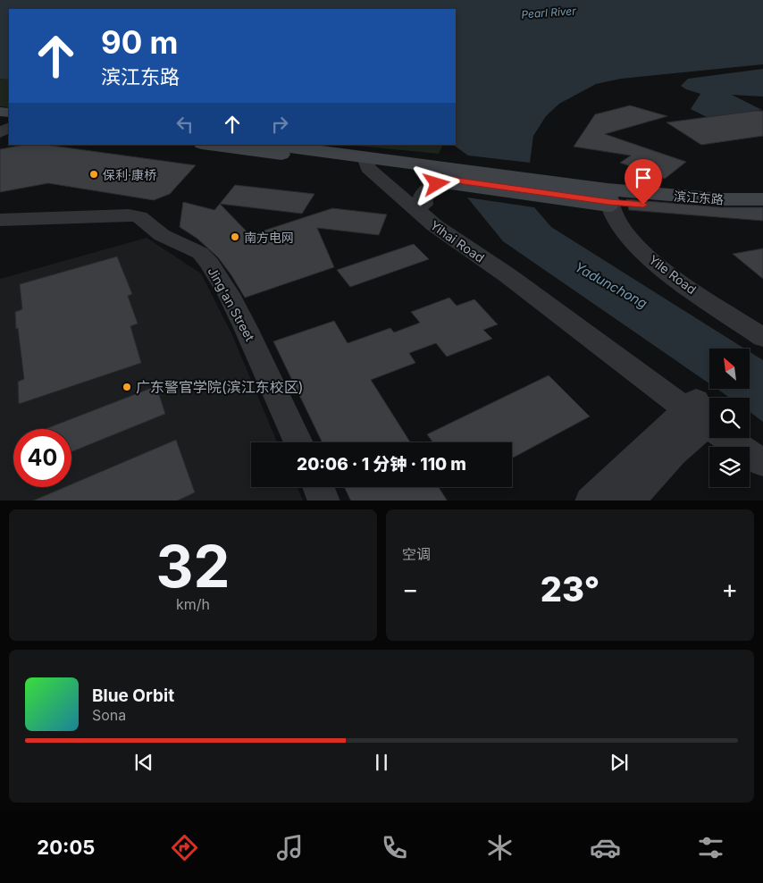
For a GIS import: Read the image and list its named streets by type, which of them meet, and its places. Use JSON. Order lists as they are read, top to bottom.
{
  "streets": {
    "main road": ["滨江东路"],
    "street": ["Yihai Road", "Yile Road", "Jing'an Street"]
  },
  "crossings": [
    ["滨江东路", "Yile Road"]
  ],
  "water": ["Pearl River", "Yadunchong"],
  "places": ["保利·康桥", "南方电网", "广东警官学院(滨江东校区)"],
  "north": "top left",
  "page": {
    "turn": ["90 m", "滨江东路"],
    "limit": "40",
    "trip": "20:06 · 1 分钟 · 110 m",
    "tile": [
      ["32", "km/h"],
      "空调"
    ],
    "heat": ["−", "23°", "+"],
    "song": ["Blue Orbit", "Sona"],
    "tabs": "20:05"
  }
}
